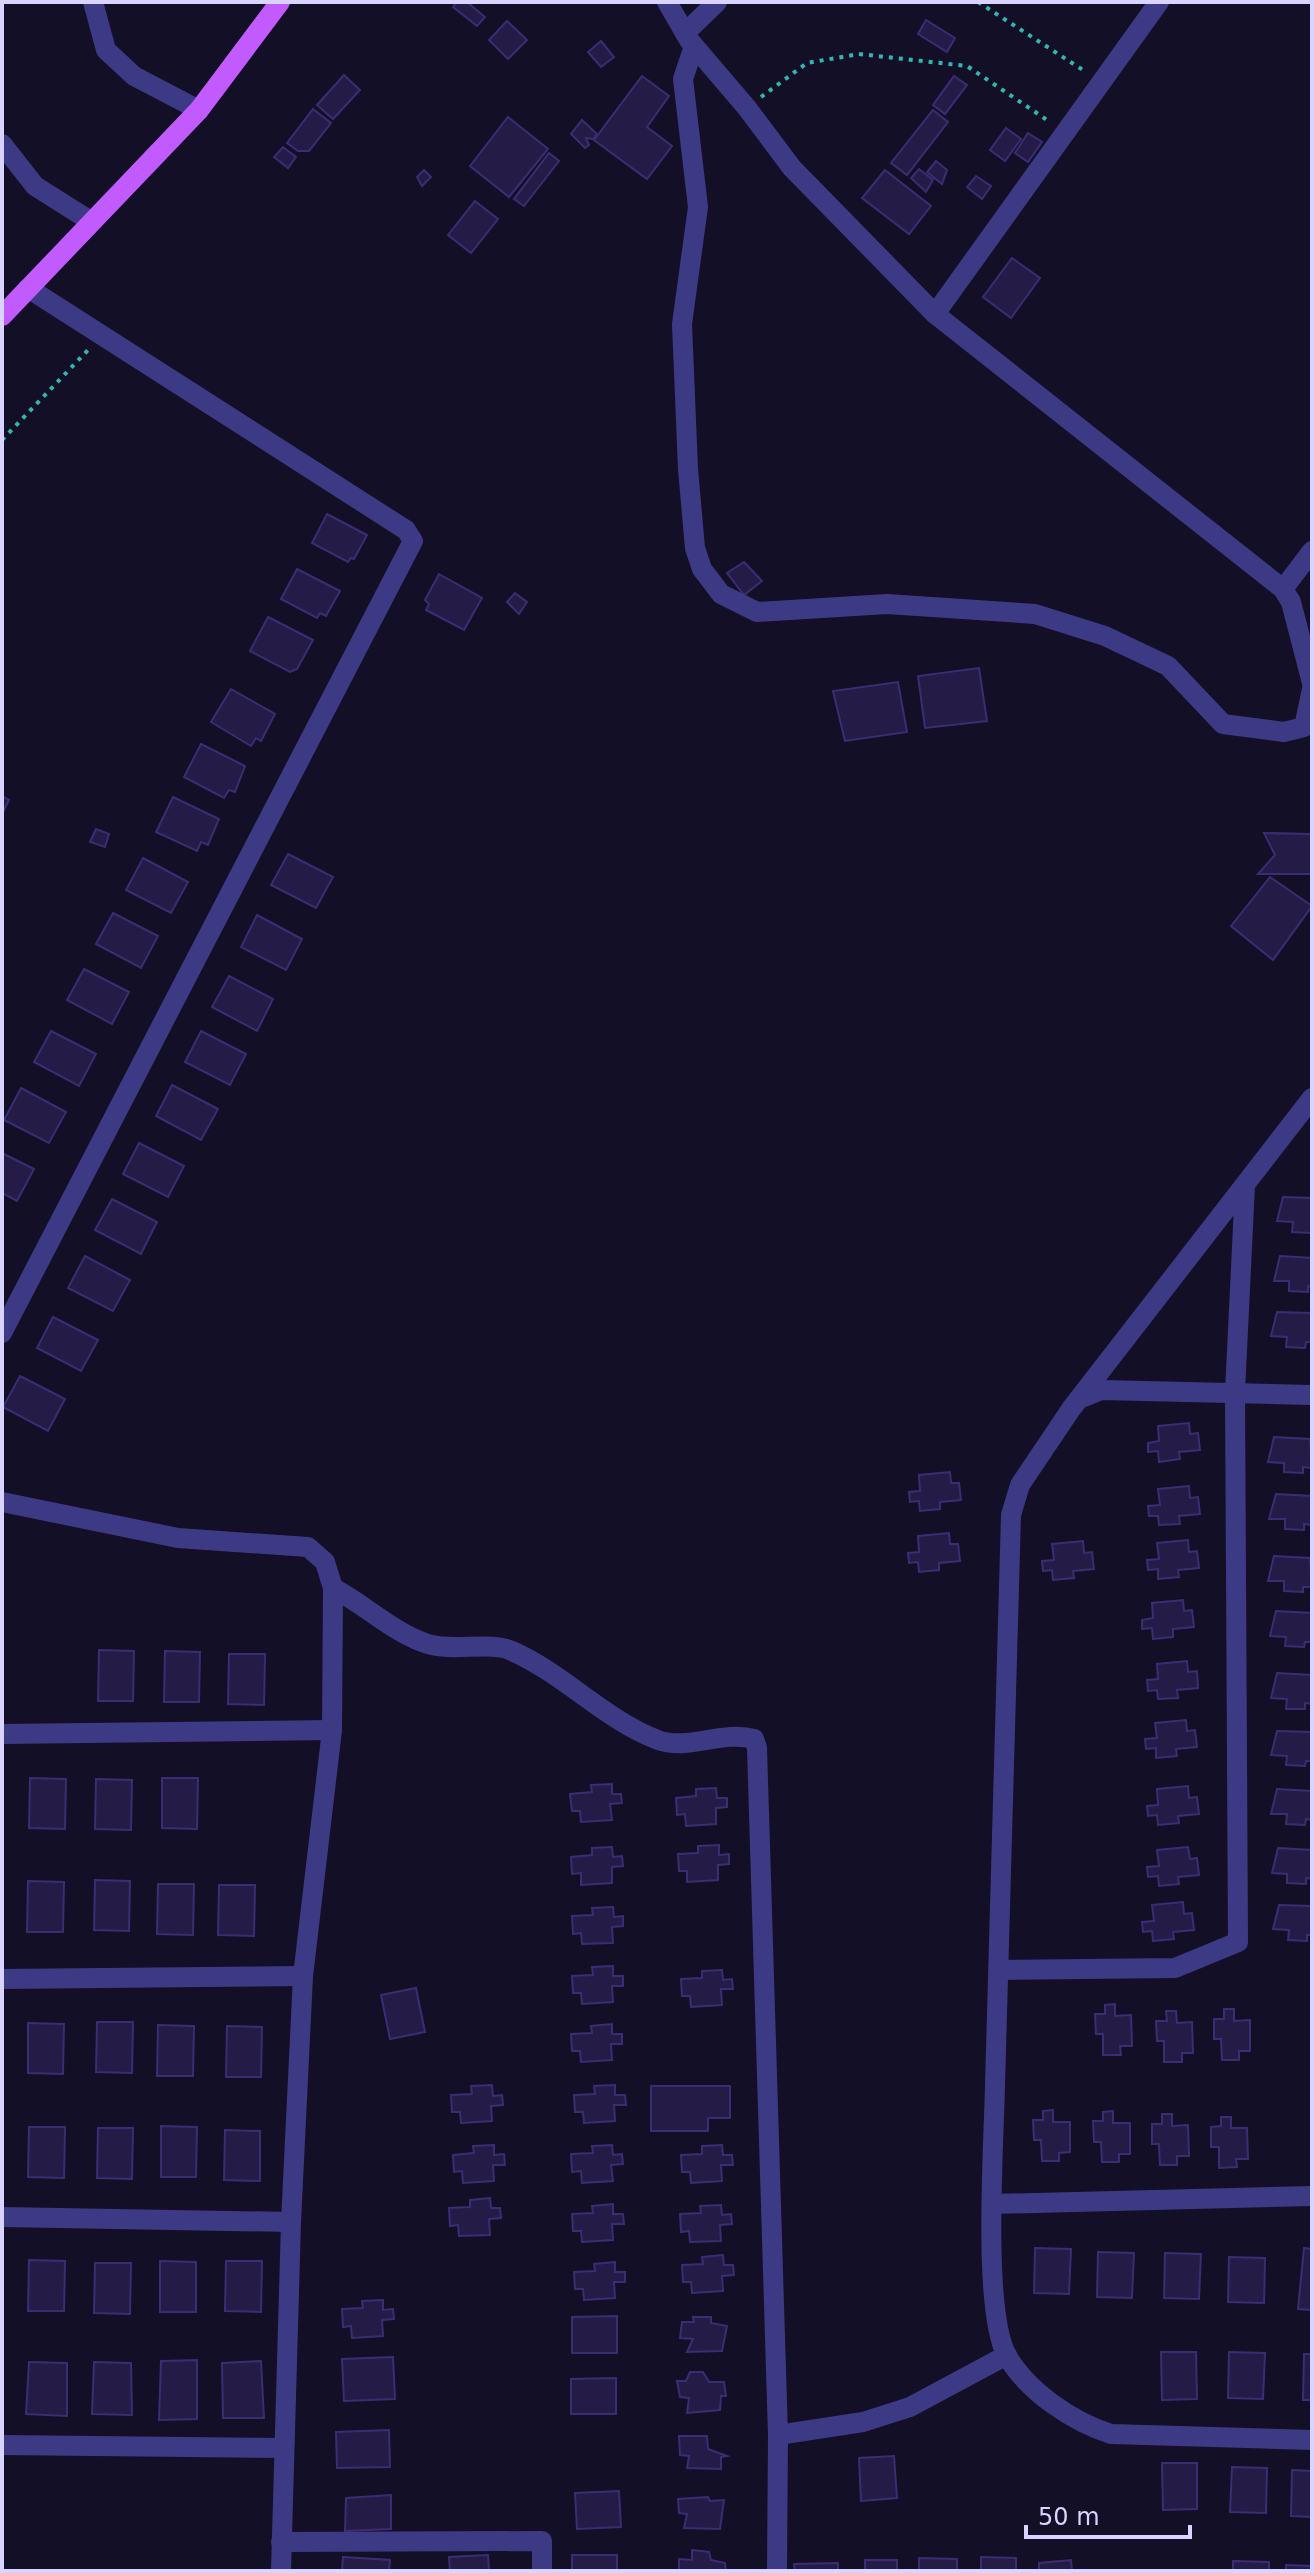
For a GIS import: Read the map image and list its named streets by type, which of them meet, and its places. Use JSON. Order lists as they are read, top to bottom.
{
  "scale_bar": "50 m"
}
